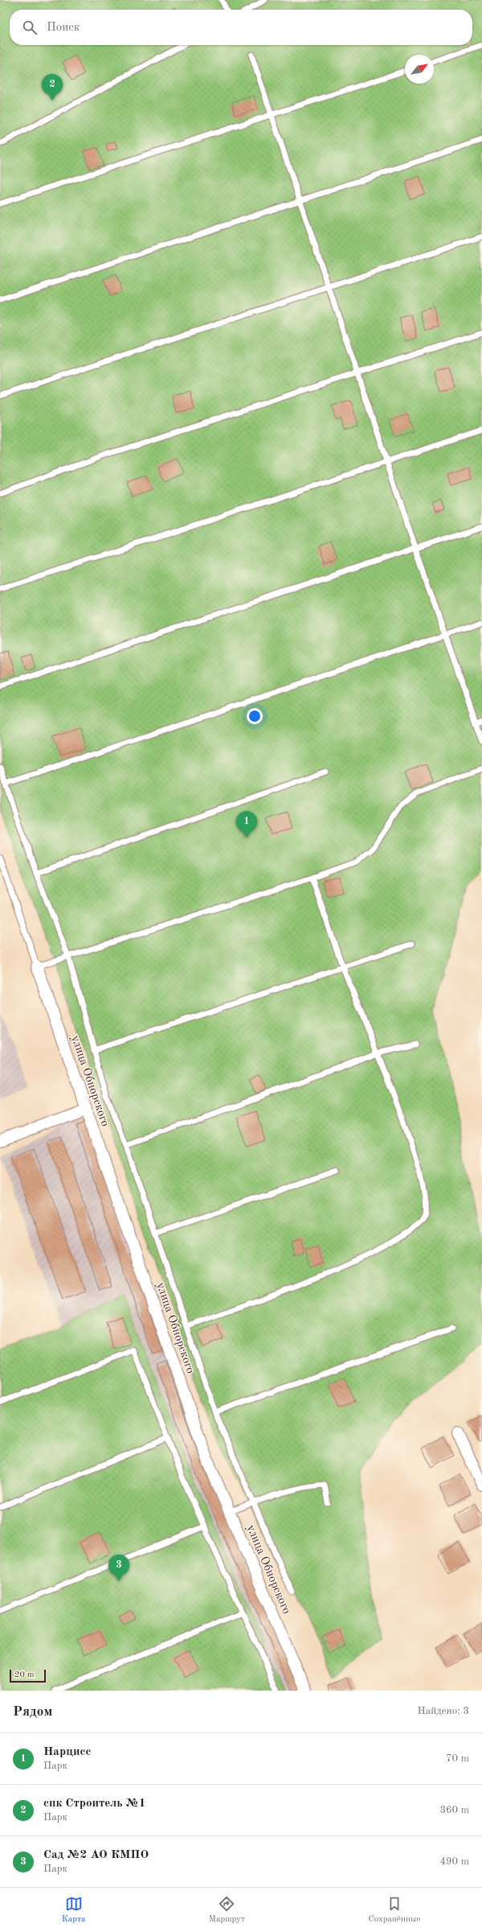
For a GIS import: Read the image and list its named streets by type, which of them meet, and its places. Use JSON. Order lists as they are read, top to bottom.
{
  "streets": {
    "street": ["улица Обнорского"]
  },
  "scale_bar": "20 m",
  "north": "top right",
  "page": {
    "search": "Поиск",
    "pins": ["2", "1", "3"],
    "scale": "20 m",
    "heading": ["Рядом", "Найдено: 3"],
    "list": [
      {
        "mark": "1",
        "name": "Нарцисс",
        "note": "Парк",
        "value": "70 m"
      },
      {
        "mark": "2",
        "name": "спк Строитель №1",
        "note": "Парк",
        "value": "360 m"
      },
      {
        "mark": "3",
        "name": "Сад №2 АО КМПО",
        "note": "Парк",
        "value": "490 m"
      }
    ],
    "nav": ["Карта", "Маршрут", "Сохранённые"]
  }
}
